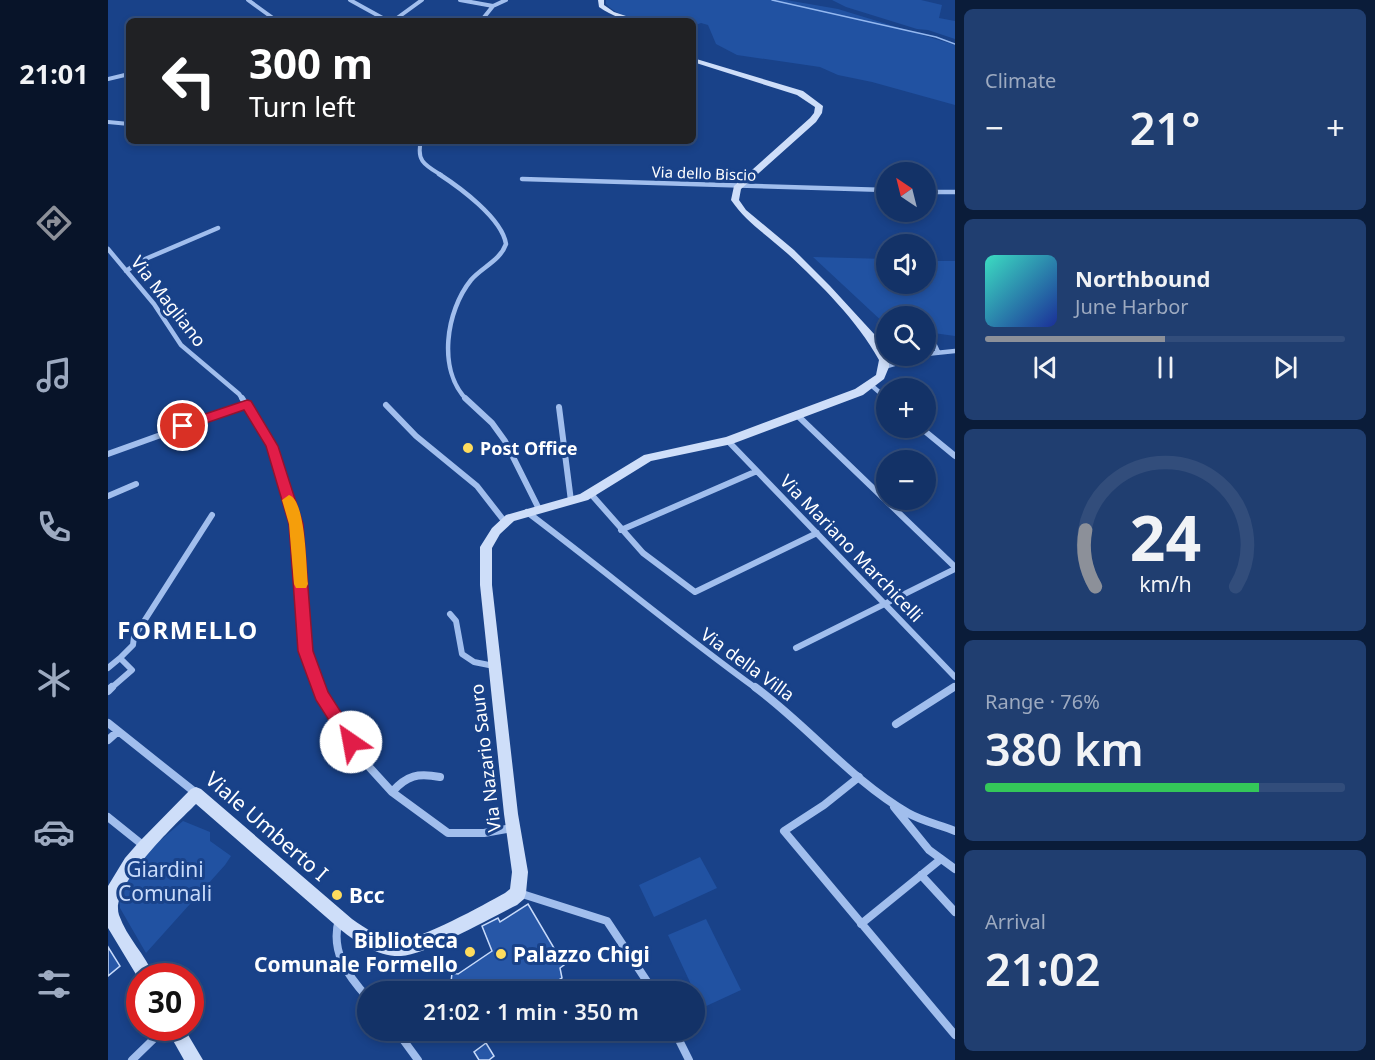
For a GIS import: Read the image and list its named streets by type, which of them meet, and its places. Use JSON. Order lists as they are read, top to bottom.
{
  "streets": {
    "street": [
      "Via dello Biscio",
      "Via Magliano",
      "Via Mariano Marchicelli",
      "Via della Villa",
      "Via Nazario Sauro",
      "Viale Umberto I"
    ]
  },
  "crossings": [
    ["Via Magliano", "Via Nazario Sauro"],
    ["Via Mariano Marchicelli", "Via Nazario Sauro"],
    ["Via della Villa", "Via Nazario Sauro"],
    ["Via Nazario Sauro", "Viale Umberto I"]
  ],
  "districts": ["FORMELLO"],
  "parks": ["Giardini Comunali"],
  "places": [
    "Post Office",
    "Bcc",
    "Biblioteca Comunale Formello",
    "Palazzo Chigi"
  ],
  "north": "top left",
  "page": {
    "tabs": "21:01",
    "tile": [
      "Climate",
      ["Range · 76%", "380 km"],
      ["Arrival", "21:02"]
    ],
    "turn": ["300 m", "Turn left"],
    "heat": ["−", "21°", "+"],
    "map_buttons": ["+", "−"],
    "song": ["Northbound", "June Harbor"],
    "limit": "30",
    "trip": "21:02 · 1 min · 350 m",
    "gauge": ["24", "km/h"]
  }
}
